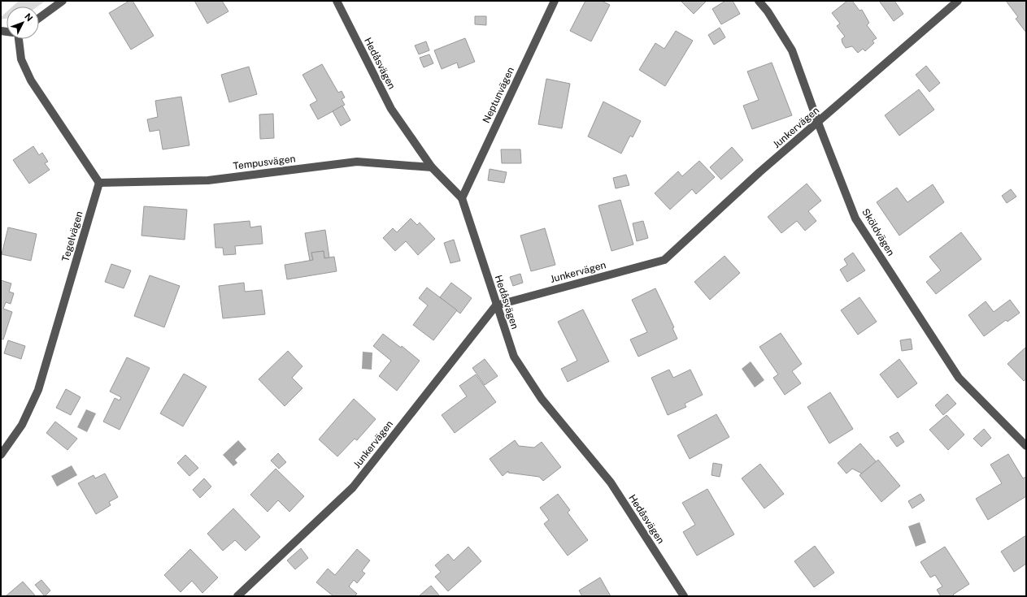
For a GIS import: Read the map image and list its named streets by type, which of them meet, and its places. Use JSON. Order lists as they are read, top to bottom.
{
  "streets": {
    "street": [
      "Hedåsvägen",
      "Neptunvägen",
      "Junkervägen",
      "Tempusvägen",
      "Sköldvägen",
      "Tegelvägen"
    ]
  },
  "crossings": [
    ["Hedåsvägen", "Neptunvägen"],
    ["Hedåsvägen", "Junkervägen"],
    ["Hedåsvägen", "Tempusvägen"],
    ["Junkervägen", "Sköldvägen"],
    ["Tempusvägen", "Tegelvägen"]
  ],
  "north": "top right"
}
